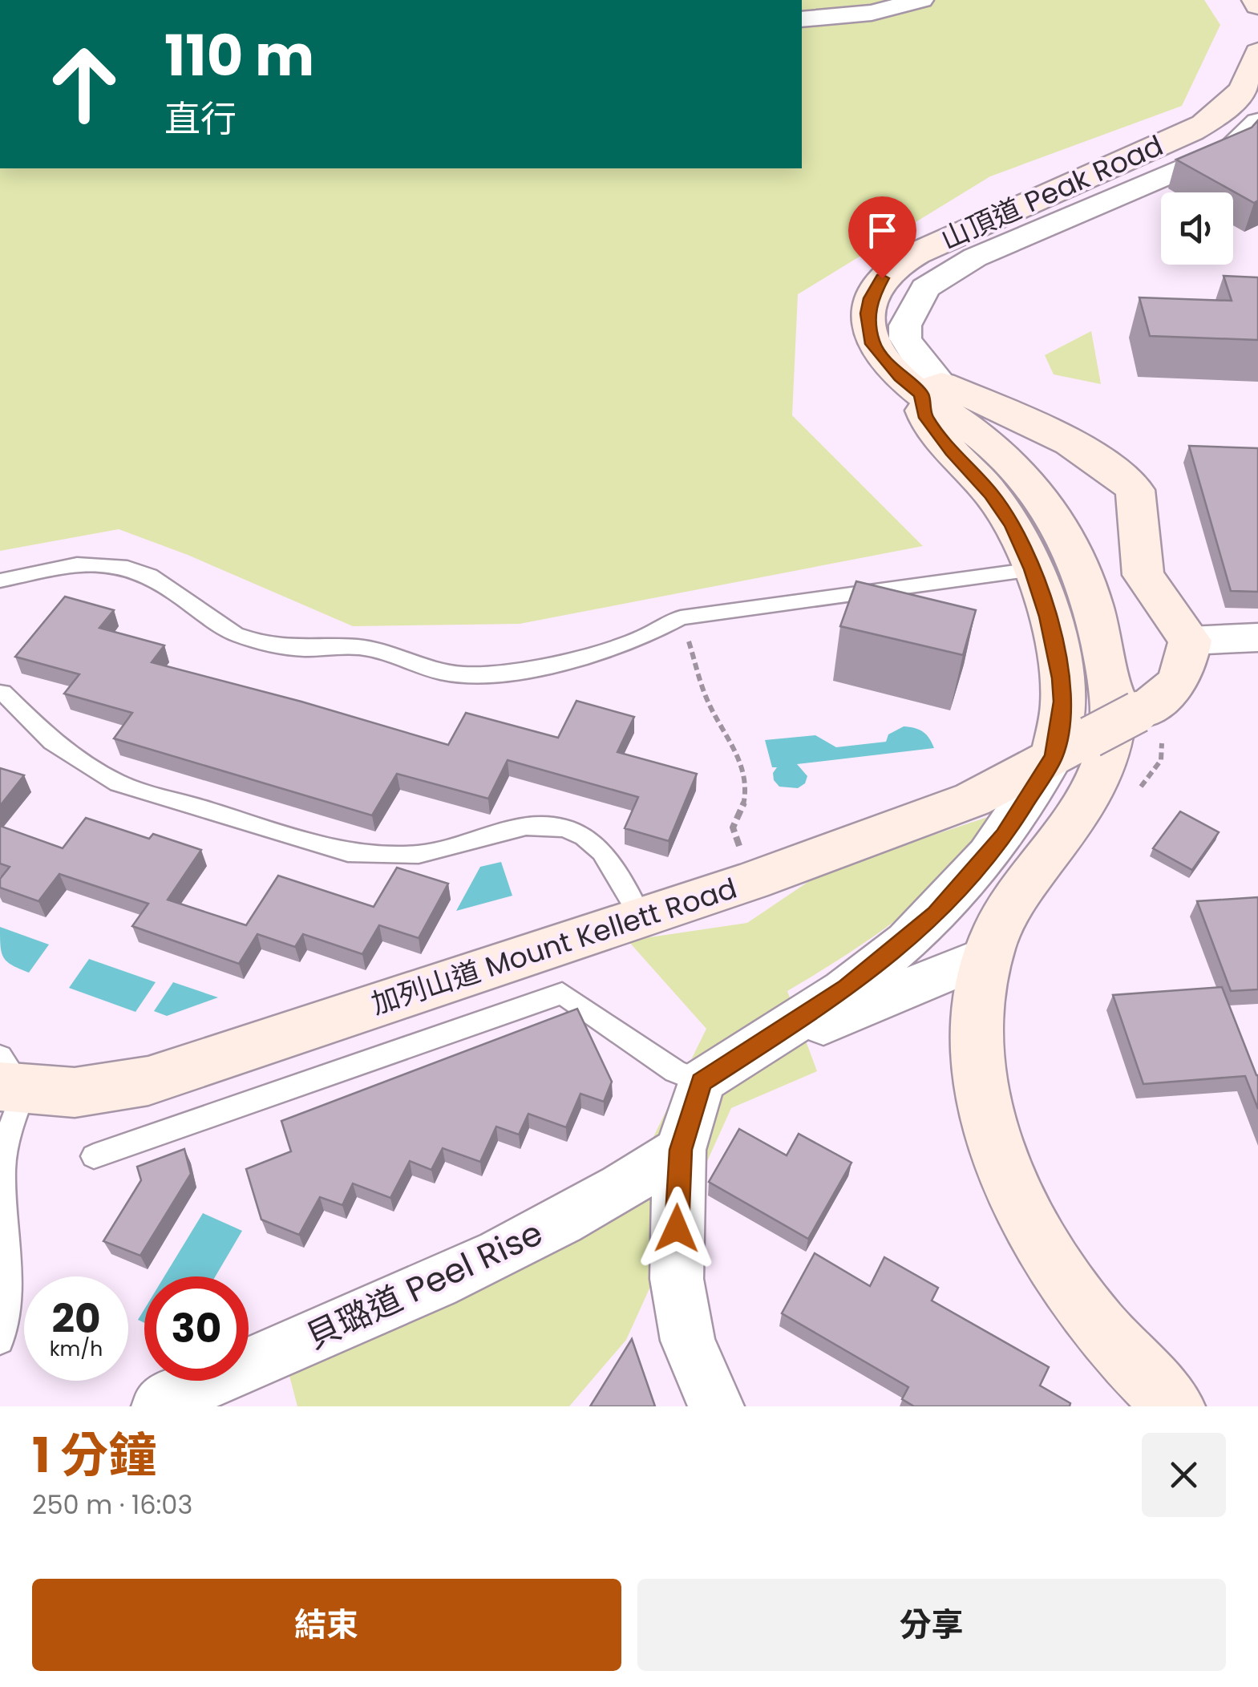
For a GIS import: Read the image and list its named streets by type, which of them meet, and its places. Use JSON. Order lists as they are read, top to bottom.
{
  "streets": {
    "main road": ["山頂道 Peak Road", "加列山道 Mount Kellett Road"],
    "street": ["貝璐道 Peel Rise"]
  },
  "page": {
    "turn": ["110 m", "直行"],
    "speed": "20 km/h",
    "limit": "30",
    "heading": ["1 分鐘", "250 m · 16:03"],
    "buttons": ["結束", "分享"]
  }
}
